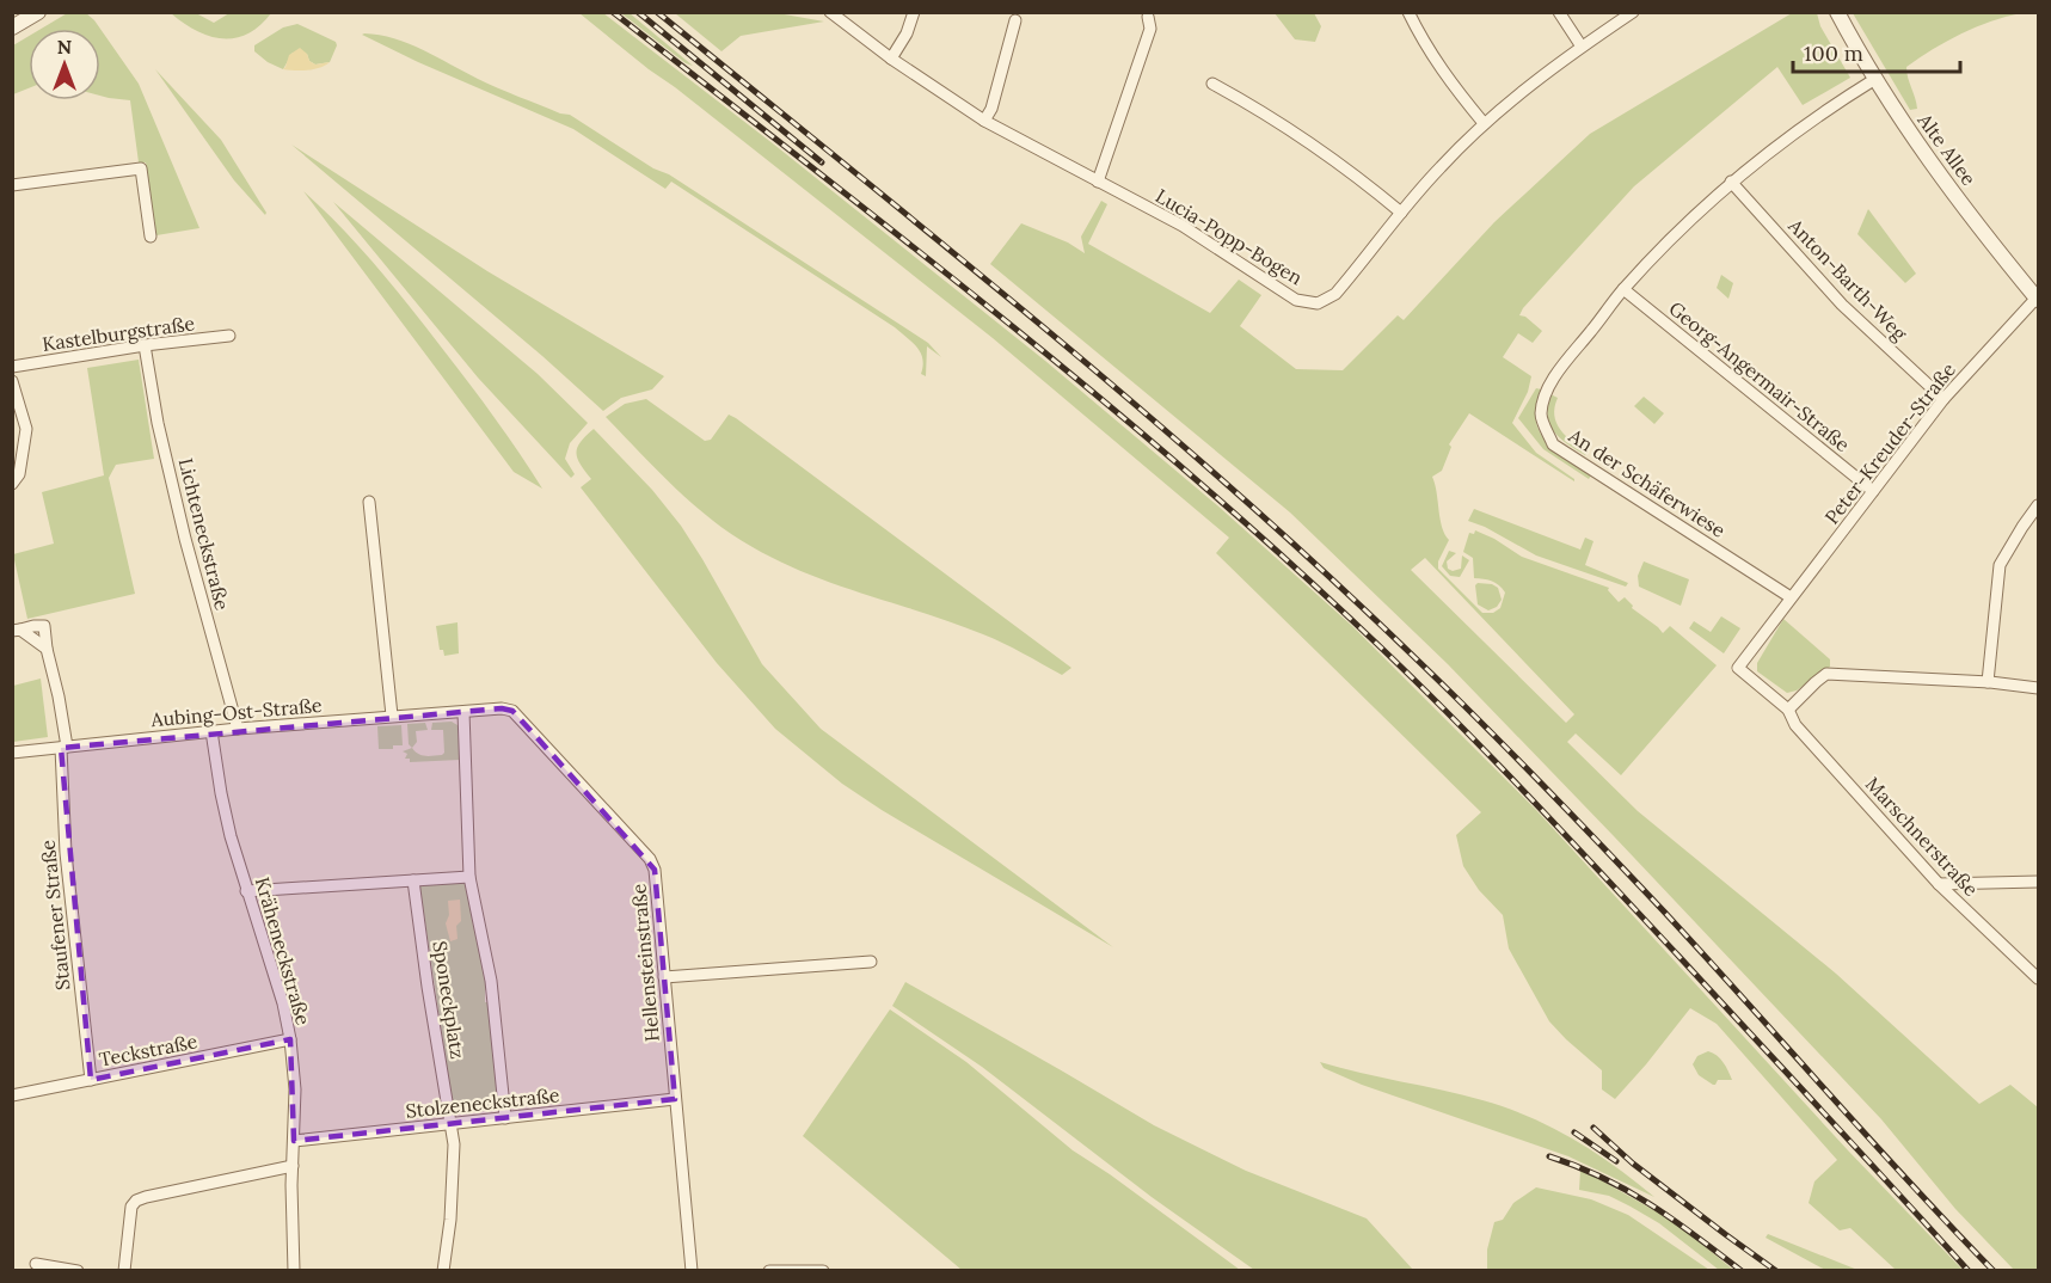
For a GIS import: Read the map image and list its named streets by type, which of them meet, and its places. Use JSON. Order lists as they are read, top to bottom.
{
  "streets": {
    "street": [
      "Alte Allee",
      "Lucia-Popp-Bogen",
      "Anton-Barth-Weg",
      "Kastelburgstraße",
      "Georg-Angermair-Straße",
      "Peter-Kreuder-Straße",
      "An der Schäferwiese",
      "Lichteneckstraße",
      "Aubing-Ost-Straße",
      "Marschnerstraße",
      "Staufener Straße",
      "Kräheneckstraße",
      "Hellensteinstraße",
      "Sponeckplatz",
      "Teckstraße",
      "Stolzeneckstraße"
    ]
  },
  "crossings": [
    ["Alte Allee", "Peter-Kreuder-Straße"],
    ["Alte Allee", "An der Schäferwiese"],
    ["Anton-Barth-Weg", "Peter-Kreuder-Straße"],
    ["Anton-Barth-Weg", "An der Schäferwiese"],
    ["Kastelburgstraße", "Lichteneckstraße"],
    ["Georg-Angermair-Straße", "Peter-Kreuder-Straße"],
    ["Georg-Angermair-Straße", "An der Schäferwiese"],
    ["Peter-Kreuder-Straße", "An der Schäferwiese"],
    ["Peter-Kreuder-Straße", "Marschnerstraße"],
    ["Lichteneckstraße", "Aubing-Ost-Straße"],
    ["Aubing-Ost-Straße", "Staufener Straße"],
    ["Aubing-Ost-Straße", "Kräheneckstraße"],
    ["Aubing-Ost-Straße", "Hellensteinstraße"],
    ["Aubing-Ost-Straße", "Sponeckplatz"],
    ["Staufener Straße", "Teckstraße"],
    ["Kräheneckstraße", "Teckstraße"],
    ["Kräheneckstraße", "Stolzeneckstraße"],
    ["Hellensteinstraße", "Sponeckplatz"],
    ["Hellensteinstraße", "Stolzeneckstraße"],
    ["Sponeckplatz", "Stolzeneckstraße"]
  ],
  "scale_bar": "100 m",
  "north": "top"
}
